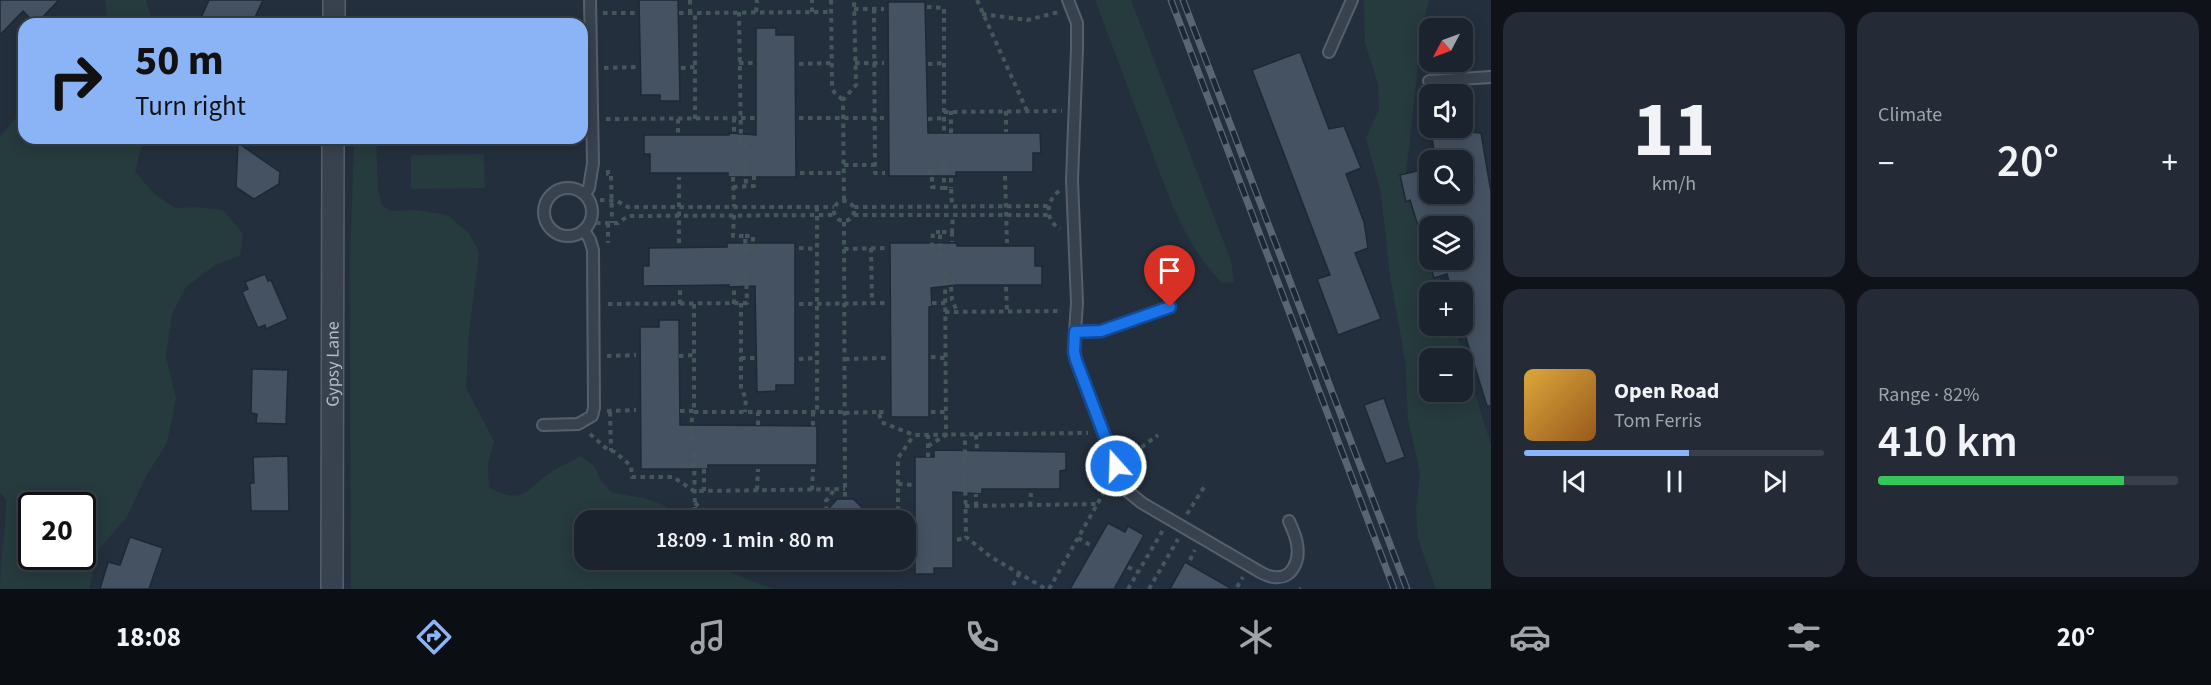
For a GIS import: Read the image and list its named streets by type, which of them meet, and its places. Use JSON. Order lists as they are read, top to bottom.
{
  "streets": {
    "street": ["Gypsy Lane"]
  },
  "north": "bottom left",
  "page": {
    "tile": [
      ["11", "km/h"],
      "Climate",
      ["Range · 82%", "410 km"]
    ],
    "map_buttons": ["+", "−"],
    "turn": ["50 m", "Turn right"],
    "heat": ["−", "20°", "+"],
    "song": ["Open Road", "Tom Ferris"],
    "limit": "20",
    "trip": "18:09 · 1 min · 80 m",
    "tabs": ["18:08", "20°"]
  }
}
